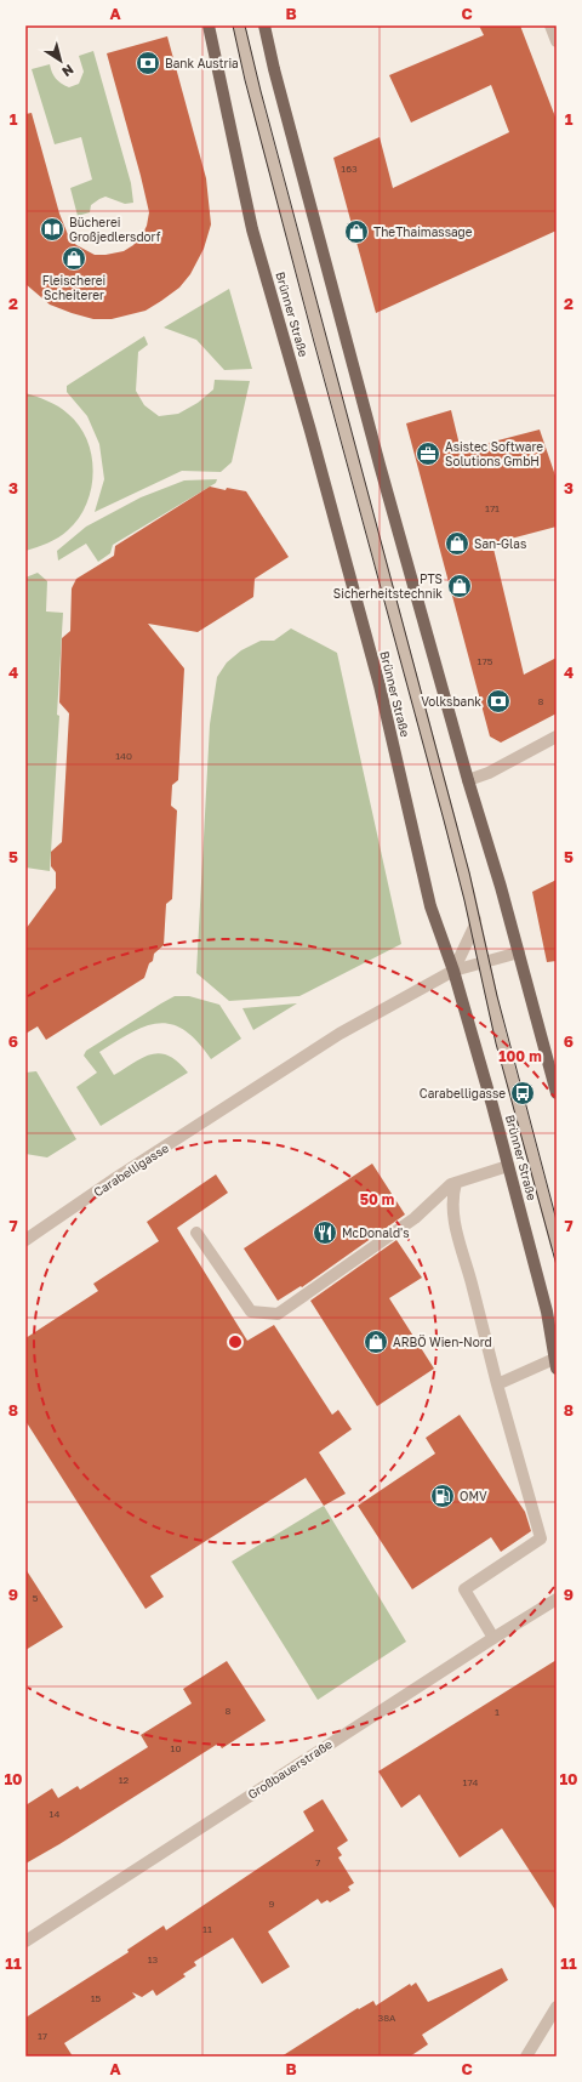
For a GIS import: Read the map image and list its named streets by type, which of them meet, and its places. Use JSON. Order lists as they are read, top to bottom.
{
  "streets": {
    "main road": ["Brünner Straße"],
    "street": ["Carabelligasse", "Großbauerstraße"]
  },
  "crossings": [
    ["Brünner Straße", "Carabelligasse"]
  ],
  "places": {
    "bank": ["Bank Austria", "Volksbank"],
    "library": ["Bücherei Großjedlersdorf"],
    "shop": [
      "TheThaimassage",
      "Fleischerei Scheiterer",
      "San-Glas",
      "PTS Sicherheitstechnik",
      "ARBÖ Wien-Nord"
    ],
    "office": ["Asistec Software Solutions GmbH"],
    "bus stop": ["Carabelligasse"],
    "restaurant": ["McDonald's"],
    "fuel station": ["OMV"]
  },
  "house_numbers": [
    "163",
    "171",
    "175",
    "8",
    "140",
    "5",
    "8",
    "1",
    "10",
    "12",
    "174",
    "14",
    "7",
    "9",
    "11",
    "13",
    "15",
    "38A",
    "17"
  ],
  "north": "bottom right",
  "grid": {
    "columns": ["A", "B", "C"],
    "rows": [
      "1",
      "2",
      "3",
      "4",
      "5",
      "6",
      "7",
      "8",
      "9",
      "10",
      "11"
    ]
  },
  "rings": ["100 m", "50 m"]
}
